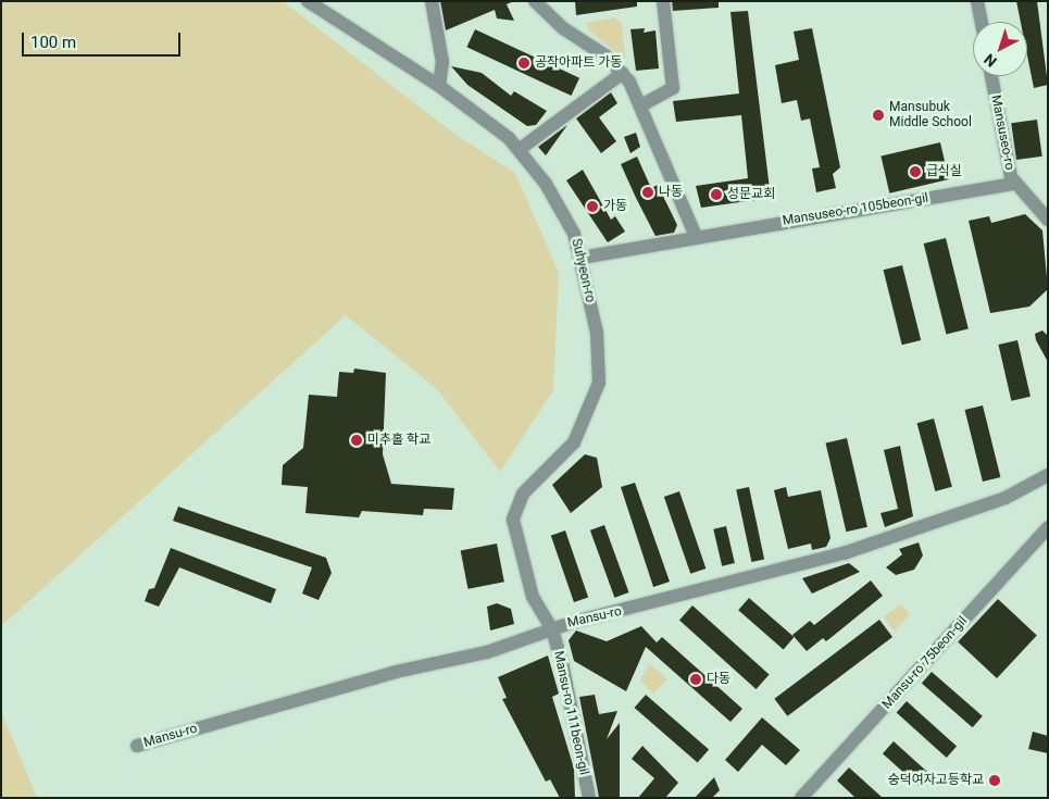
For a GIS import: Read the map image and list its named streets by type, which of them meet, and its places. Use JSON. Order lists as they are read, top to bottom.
{
  "streets": {
    "street": [
      "Mansuseo-ro",
      "Mansuseo-ro 105beon-gil",
      "Suhyeon-ro",
      "Mansu-ro",
      "Mansu-ro 75beon-gil",
      "Mansu-ro 111beon-gil"
    ]
  },
  "crossings": [
    ["Mansuseo-ro", "Mansuseo-ro 105beon-gil"],
    ["Mansuseo-ro 105beon-gil", "Suhyeon-ro"],
    ["Suhyeon-ro", "Mansu-ro"],
    ["Suhyeon-ro", "Mansu-ro 111beon-gil"],
    ["Mansu-ro", "Mansu-ro 111beon-gil"]
  ],
  "places": [
    "공작아파트 가동",
    "Mansubuk Middle School",
    "급식실",
    "나동",
    "성문교회",
    "가동",
    "미추홀 학교",
    "다동",
    "숭덕여자고등학교"
  ],
  "scale_bar": "100 m",
  "north": "bottom left"
}
